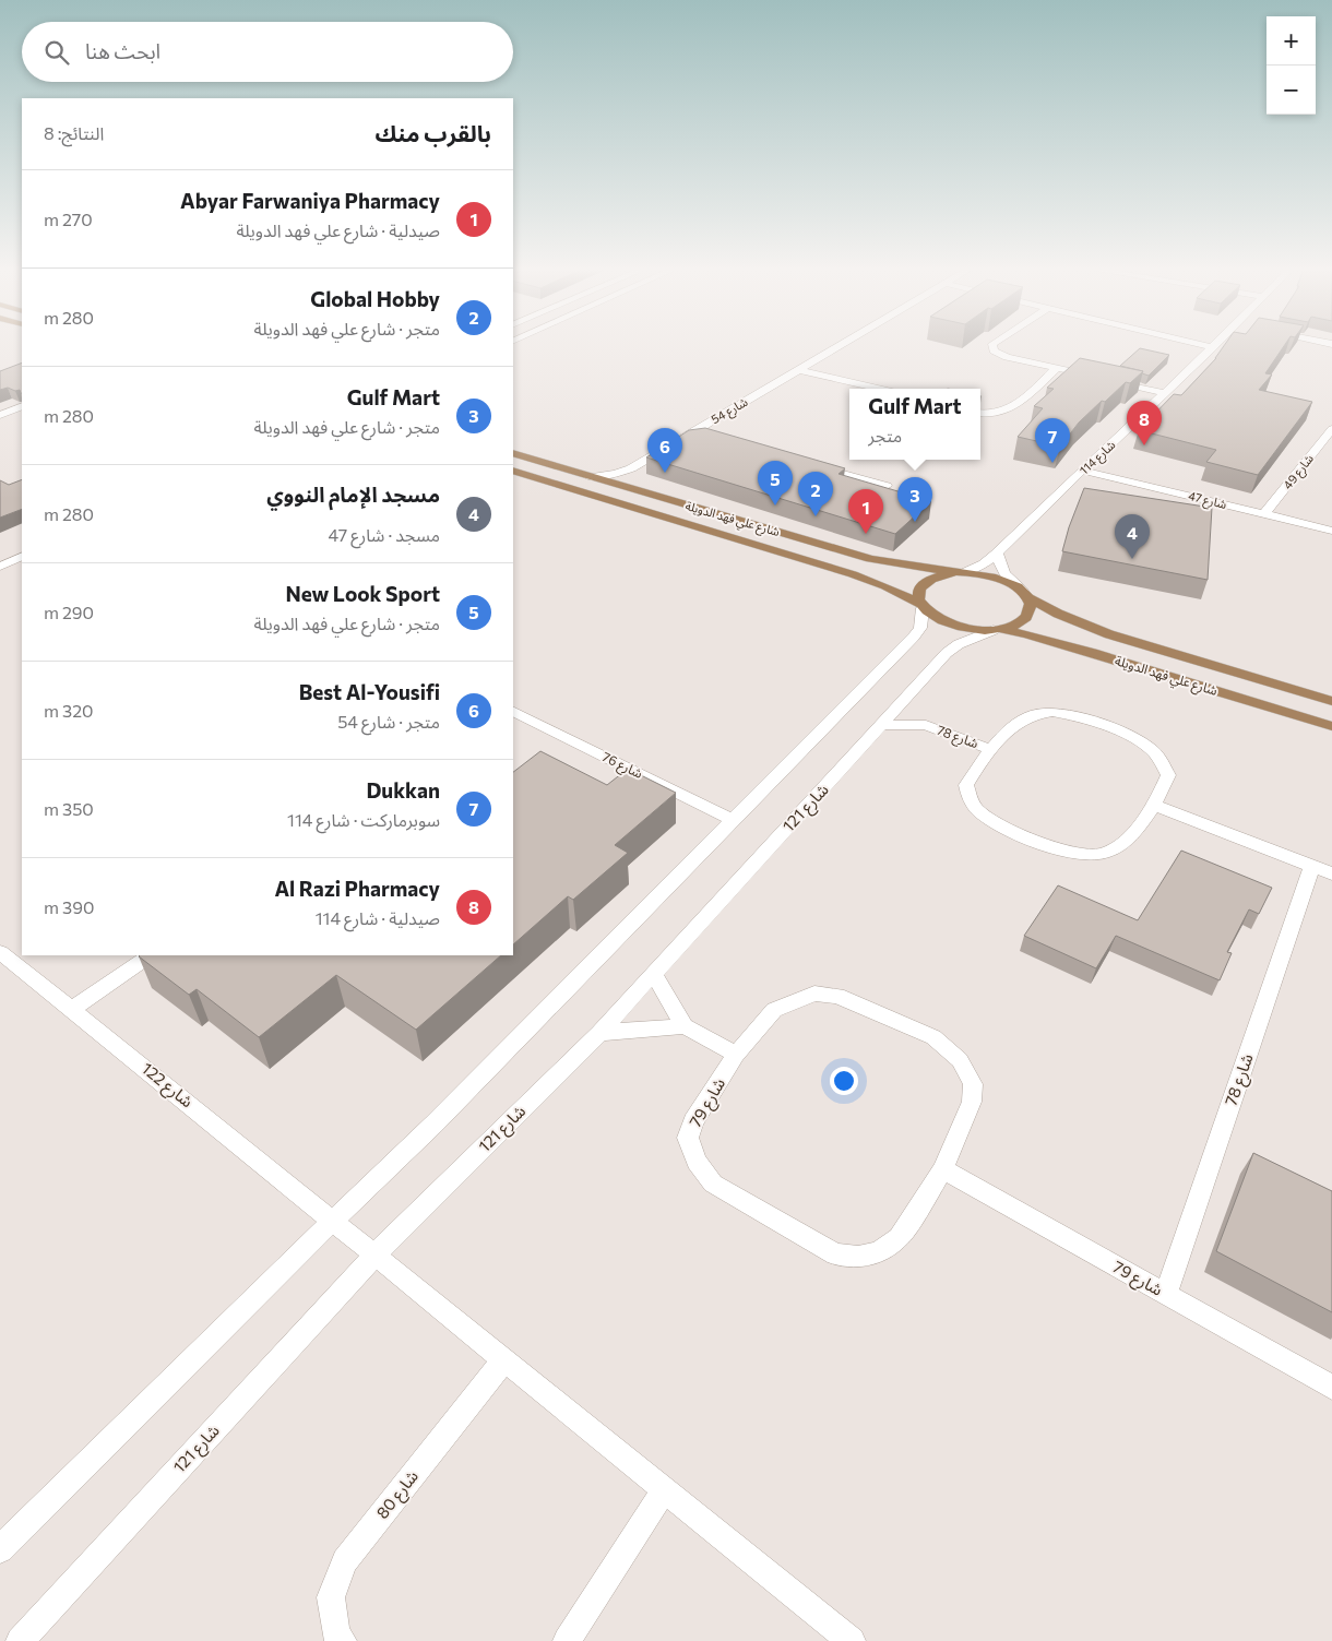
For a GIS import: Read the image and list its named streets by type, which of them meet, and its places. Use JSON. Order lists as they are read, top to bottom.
{
  "streets": {
    "main road": ["شارع علي فهد الدويلة"],
    "street": [
      "شارع 54",
      "شارع 114",
      "شارع 49",
      "شارع 47",
      "شارع 78",
      "شارع 76",
      "شارع 121",
      "شارع 122",
      "شارع 79",
      "شارع 80"
    ]
  },
  "crossings": [
    ["شارع 54", "شارع علي فهد الدويلة"],
    ["شارع 114", "شارع 47"],
    ["شارع 114", "شارع علي فهد الدويلة"],
    ["شارع 49", "شارع 47"],
    ["شارع علي فهد الدويلة", "شارع 121"],
    ["شارع 78", "شارع 121"],
    ["شارع 78", "شارع 79"]
  ],
  "page": {
    "map_buttons": ["+", "−"],
    "search": "ابحث هنا",
    "heading": ["بالقرب منك", "النتائج: 8"],
    "list": [
      {
        "mark": "1",
        "name": "Abyar Farwaniya Pharmacy",
        "note": "صيدلية · شارع علي فهد الدويلة",
        "value": "270 m"
      },
      {
        "mark": "2",
        "name": "Global Hobby",
        "note": "متجر · شارع علي فهد الدويلة",
        "value": "280 m"
      },
      {
        "mark": "3",
        "name": "Gulf Mart",
        "note": "متجر · شارع علي فهد الدويلة",
        "value": "280 m"
      },
      {
        "mark": "4",
        "name": "مسجد الإمام النووي",
        "note": "مسجد · شارع 47",
        "value": "280 m"
      },
      {
        "mark": "5",
        "name": "New Look Sport",
        "note": "متجر · شارع علي فهد الدويلة",
        "value": "290 m"
      },
      {
        "mark": "6",
        "name": "Best Al-Yousifi",
        "note": "متجر · شارع 54",
        "value": "320 m"
      },
      {
        "mark": "7",
        "name": "Dukkan",
        "note": "سوبرماركت · شارع 114",
        "value": "350 m"
      },
      {
        "mark": "8",
        "name": "Al Razi Pharmacy",
        "note": "صيدلية · شارع 114",
        "value": "390 m"
      }
    ],
    "popup": ["Gulf Mart", "متجر"],
    "pins": [
      "8",
      "7",
      "6",
      "5",
      "2",
      "3",
      "1",
      "4"
    ]
  }
}
